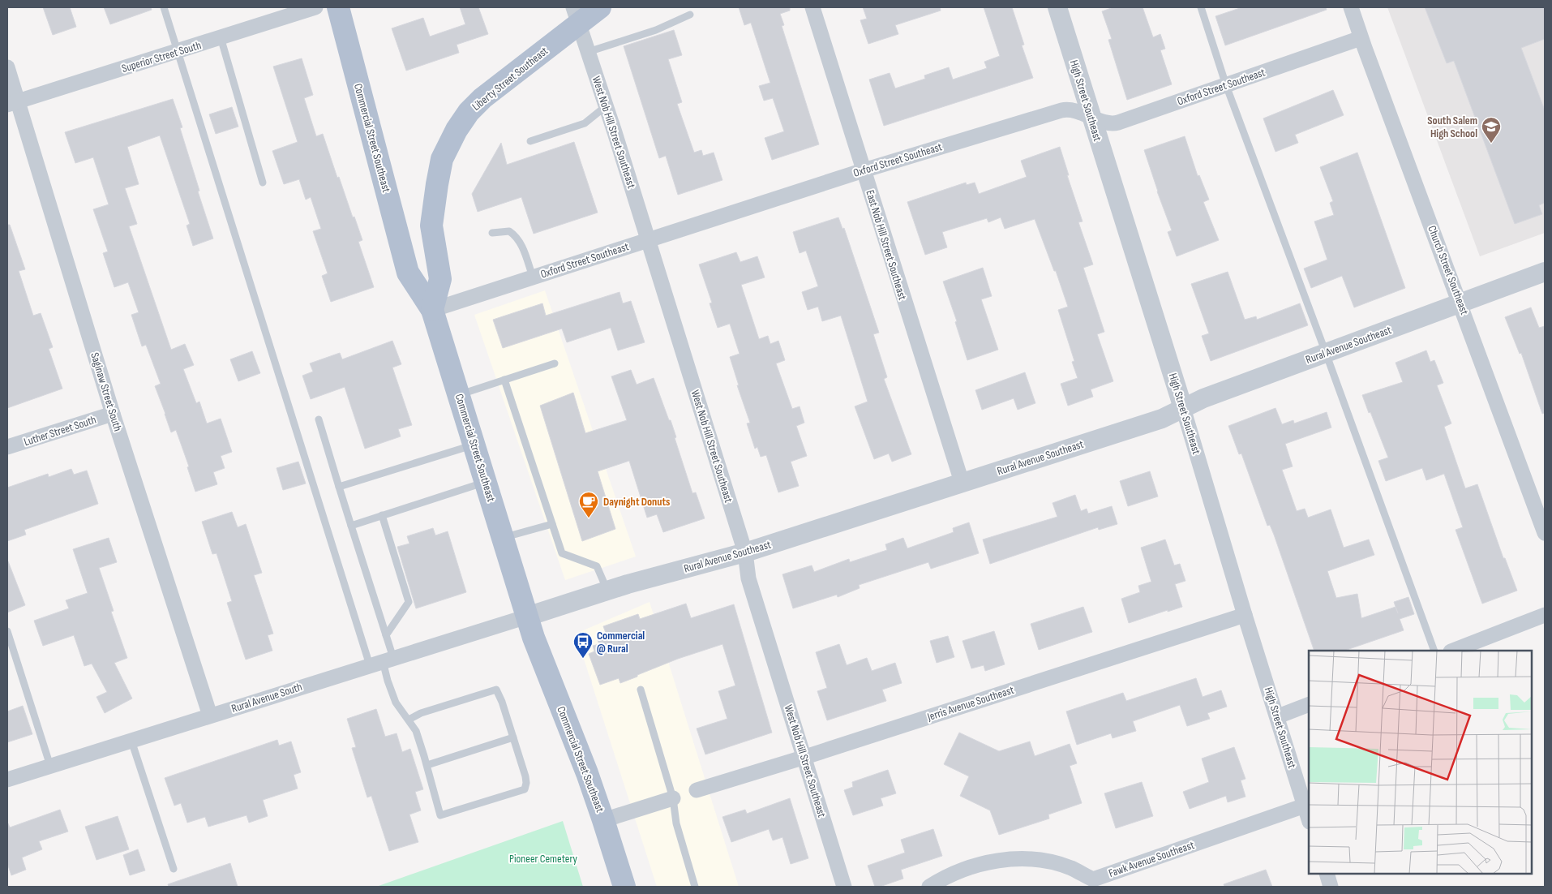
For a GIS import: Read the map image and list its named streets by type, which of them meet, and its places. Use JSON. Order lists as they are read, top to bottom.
{
  "streets": {
    "main road": ["Liberty Street Southeast", "Commercial Street Southeast"],
    "street": [
      "Superior Street South",
      "Oxford Street Southeast",
      "High Street Southeast",
      "West Nob Hill Street Southeast",
      "East Nob Hill Street Southeast",
      "Church Street Southeast",
      "Rural Avenue Southeast",
      "Saginaw Street South",
      "Luther Street South",
      "Rural Avenue South",
      "Jerris Avenue Southeast",
      "Fawk Avenue Southeast"
    ]
  },
  "crossings": [
    ["Superior Street South", "Saginaw Street South"],
    ["Liberty Street Southeast", "Oxford Street Southeast"],
    ["Liberty Street Southeast", "West Nob Hill Street Southeast"],
    ["Liberty Street Southeast", "Commercial Street Southeast"],
    ["Oxford Street Southeast", "High Street Southeast"],
    ["Oxford Street Southeast", "West Nob Hill Street Southeast"],
    ["Oxford Street Southeast", "Commercial Street Southeast"],
    ["Oxford Street Southeast", "East Nob Hill Street Southeast"],
    ["Oxford Street Southeast", "Church Street Southeast"],
    ["High Street Southeast", "Rural Avenue Southeast"],
    ["High Street Southeast", "Jerris Avenue Southeast"],
    ["High Street Southeast", "Fawk Avenue Southeast"],
    ["West Nob Hill Street Southeast", "Rural Avenue Southeast"],
    ["West Nob Hill Street Southeast", "Jerris Avenue Southeast"],
    ["Commercial Street Southeast", "Rural Avenue Southeast"],
    ["Commercial Street Southeast", "Rural Avenue South"],
    ["East Nob Hill Street Southeast", "Rural Avenue Southeast"],
    ["Church Street Southeast", "Rural Avenue Southeast"],
    ["Rural Avenue Southeast", "Rural Avenue South"],
    ["Saginaw Street South", "Luther Street South"],
    ["Saginaw Street South", "Rural Avenue South"]
  ],
  "parks": ["Pioneer Cemetery"],
  "places": {
    "school or university": ["South Salem High School"],
    "cafe": ["Daynight Donuts"],
    "bus stop": ["Commercial @ Rural"]
  }
}
